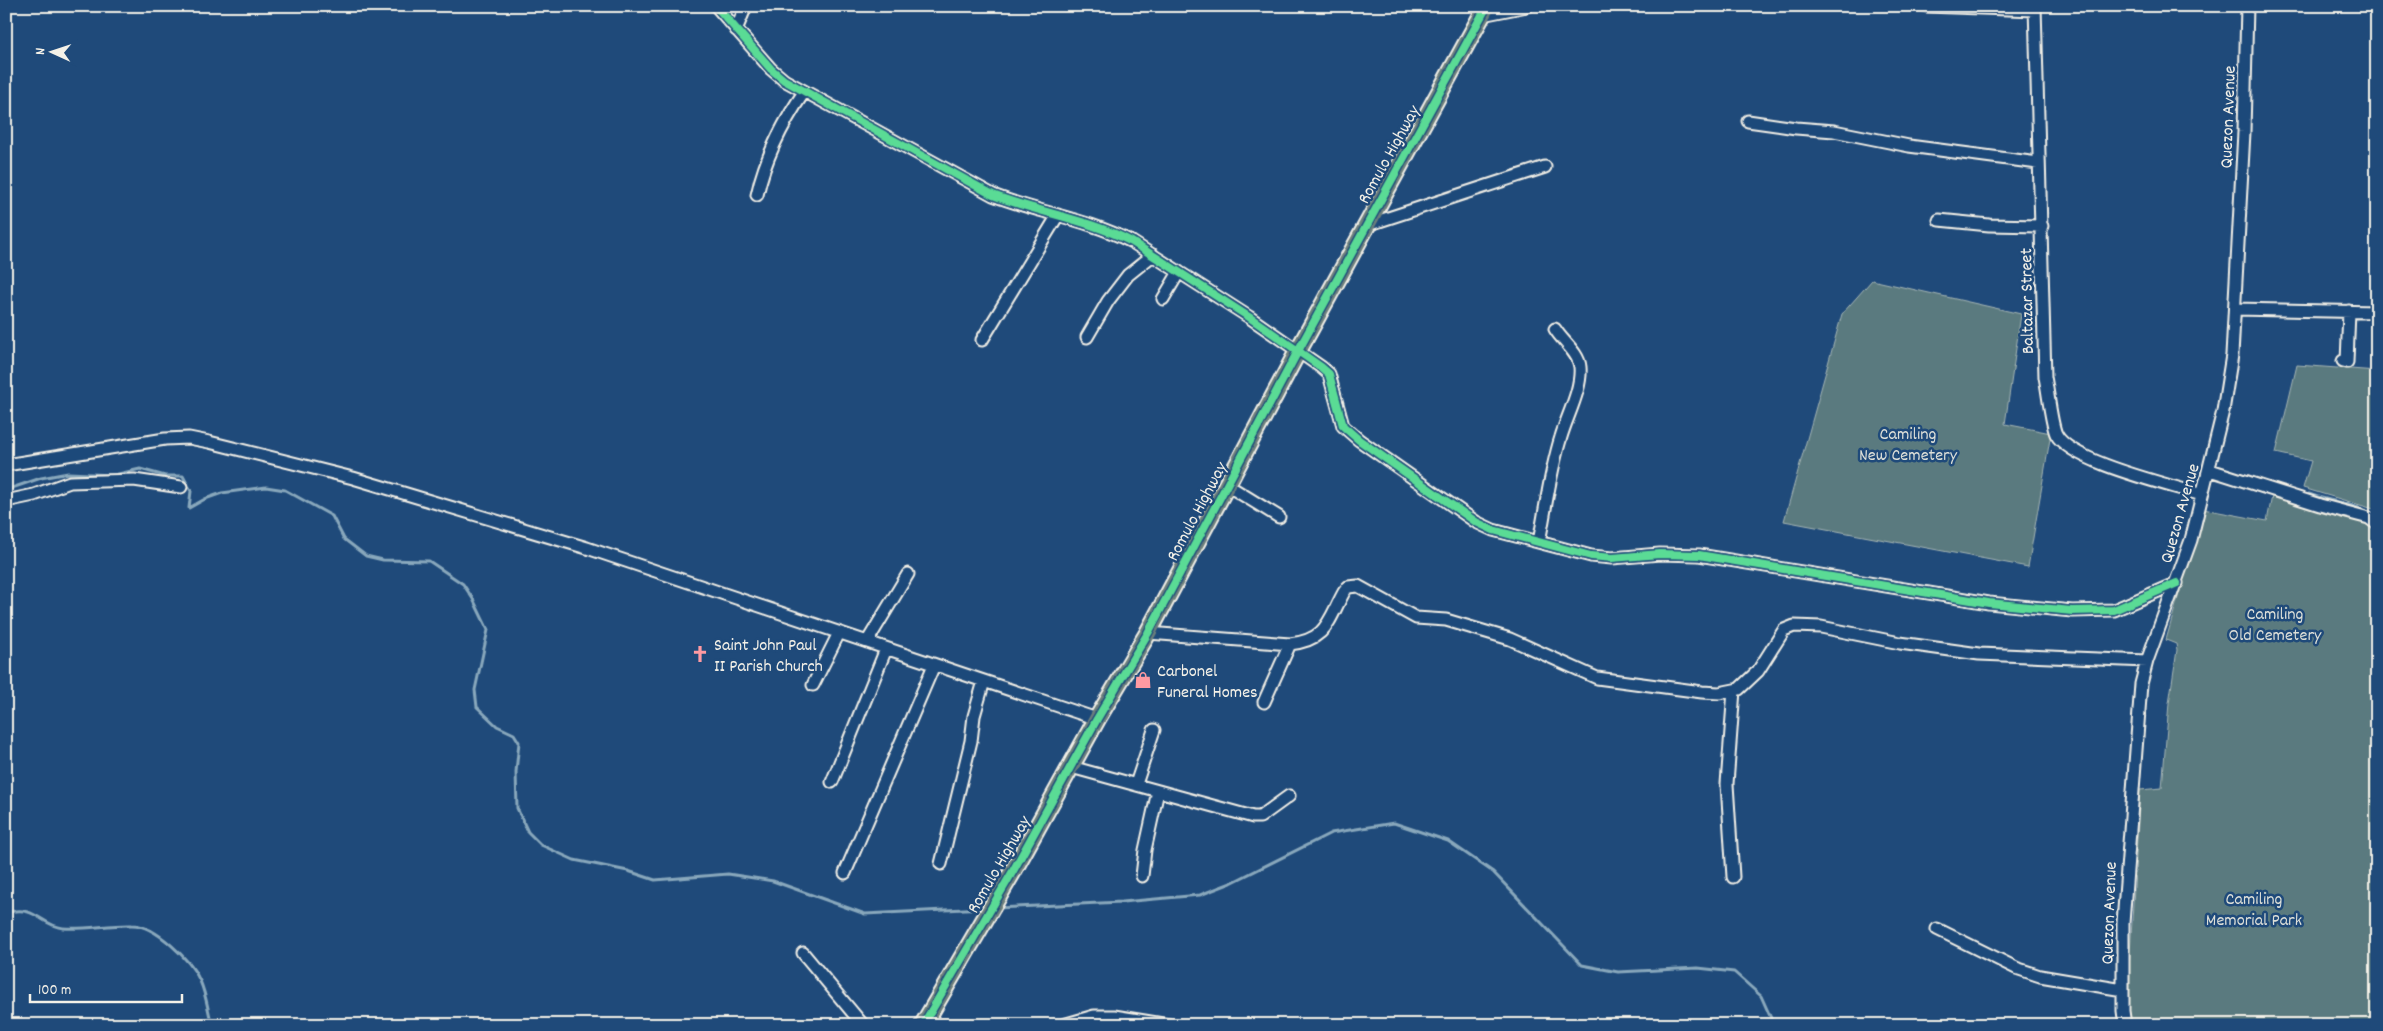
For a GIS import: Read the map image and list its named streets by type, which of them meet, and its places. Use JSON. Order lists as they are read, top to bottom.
{
  "streets": {
    "highway": ["Romulo Highway"],
    "street": ["Quezon Avenue", "Baltazar Street"]
  },
  "crossings": [
    ["Quezon Avenue", "Baltazar Street"]
  ],
  "parks": ["Camiling New Cemetery", "Camiling Old Cemetery", "Camiling Memorial Park"],
  "places": {
    "church": ["Saint John Paul II Parish Church"],
    "shop": ["Carbonel Funeral Homes"]
  },
  "scale_bar": "100 m",
  "north": "left"
}
